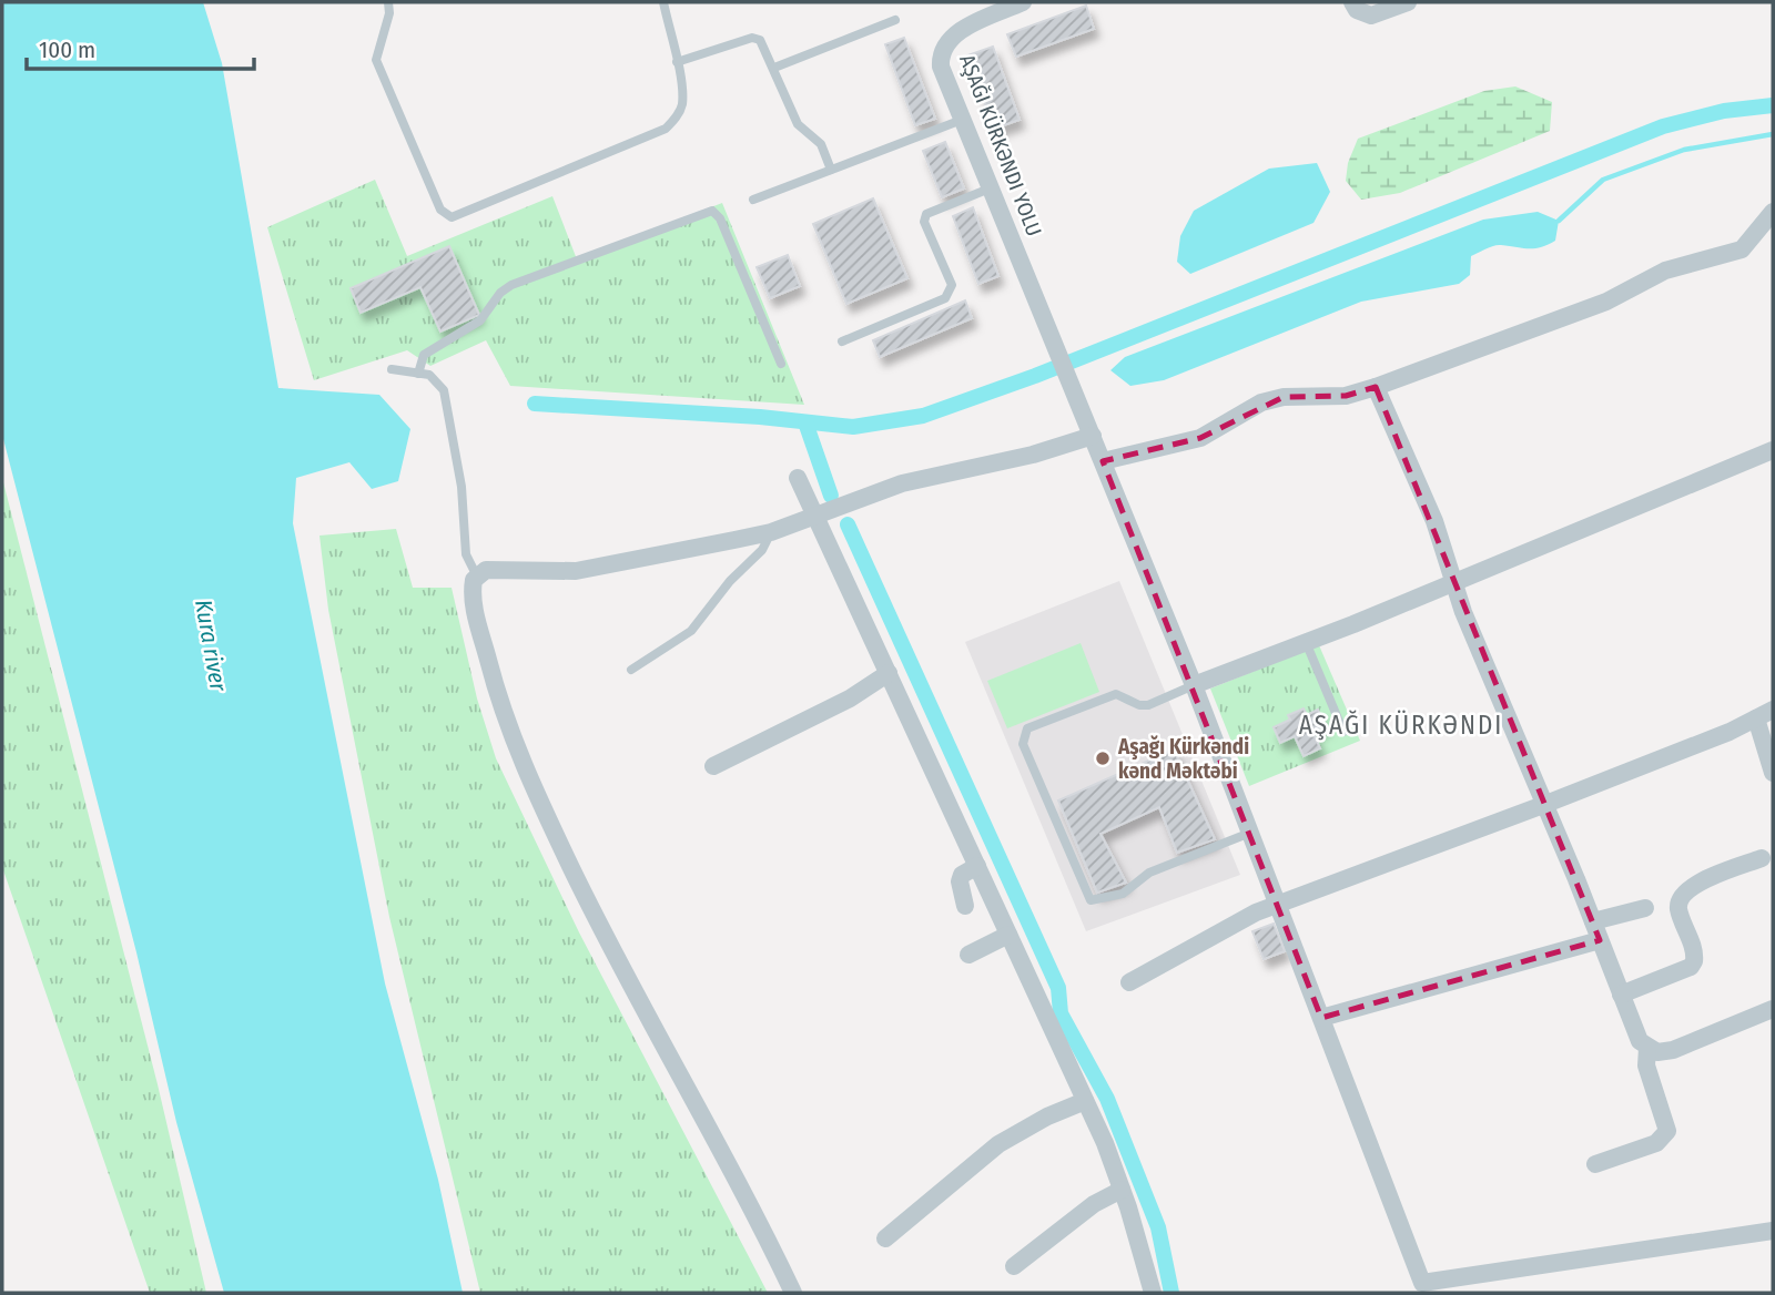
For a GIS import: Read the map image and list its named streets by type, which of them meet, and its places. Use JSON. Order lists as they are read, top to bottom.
{
  "districts": ["AŞAĞI KÜRKƏNDI"],
  "water": ["Kura river"],
  "places": ["Aşağı Kürkəndi kənd Məktəbi"],
  "scale_bar": "100 m"
}
